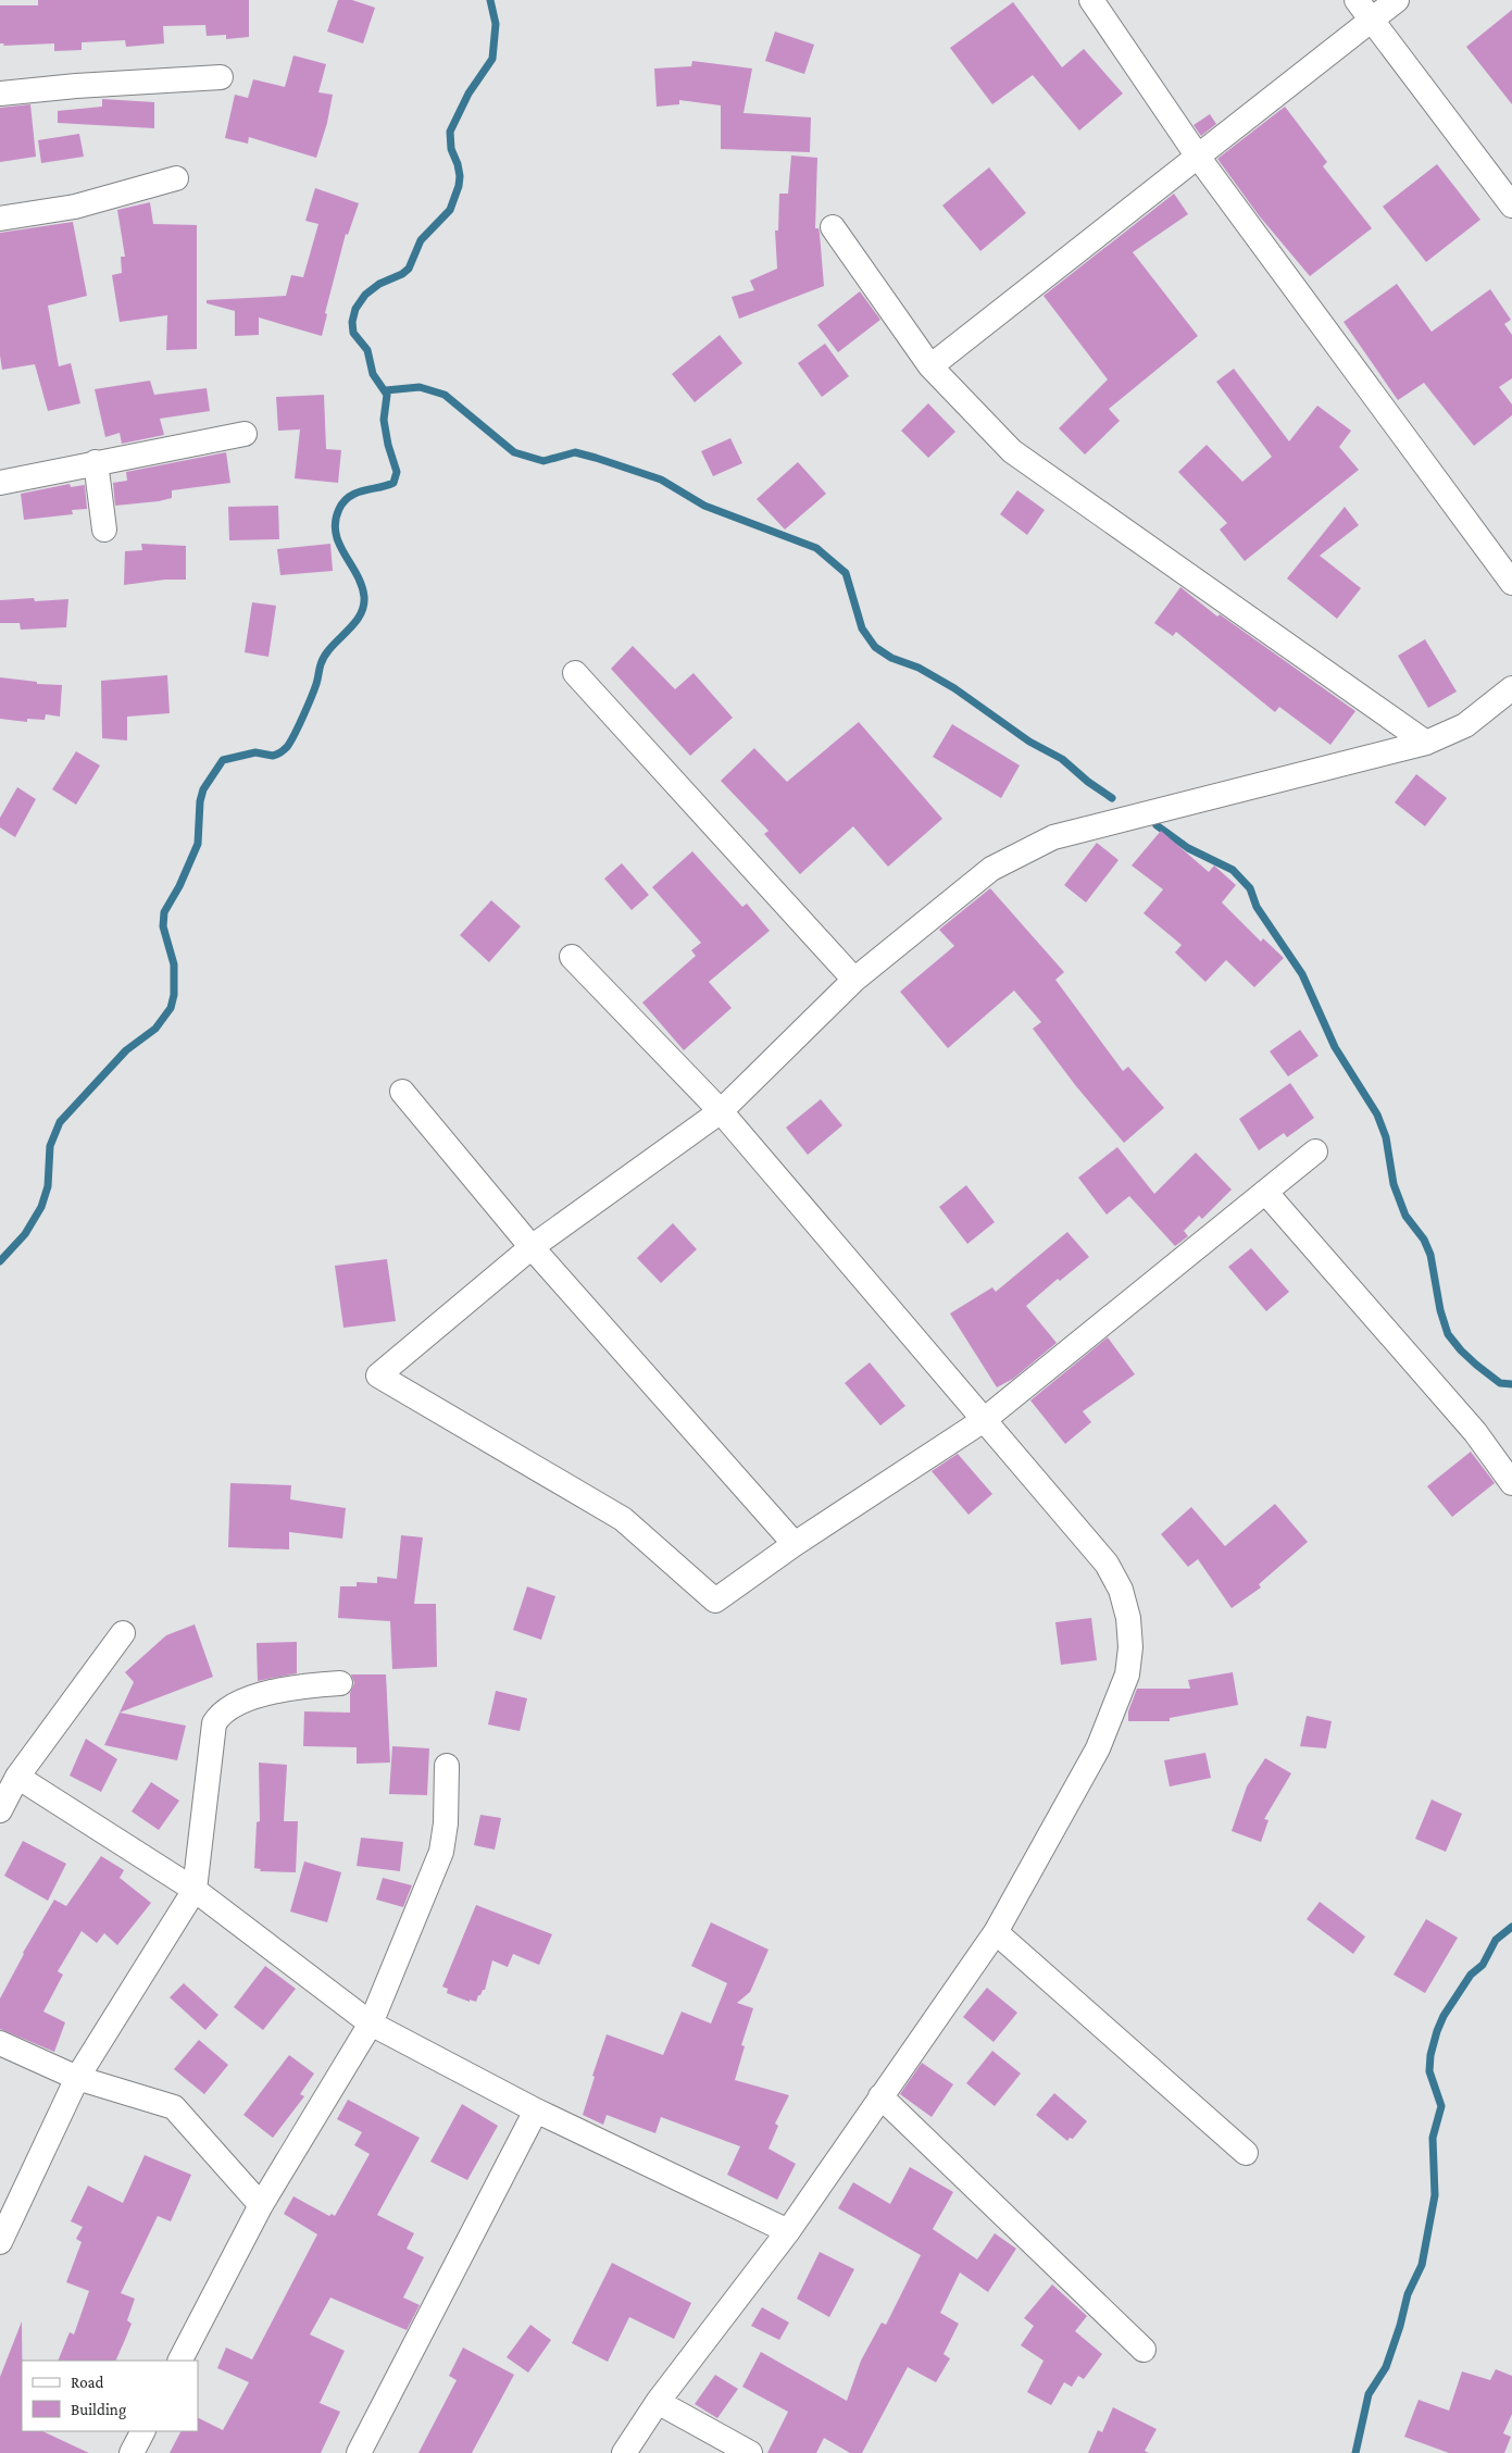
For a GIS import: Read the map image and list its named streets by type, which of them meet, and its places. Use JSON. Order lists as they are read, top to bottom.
{
  "legend": ["Road", "Building"]
}
